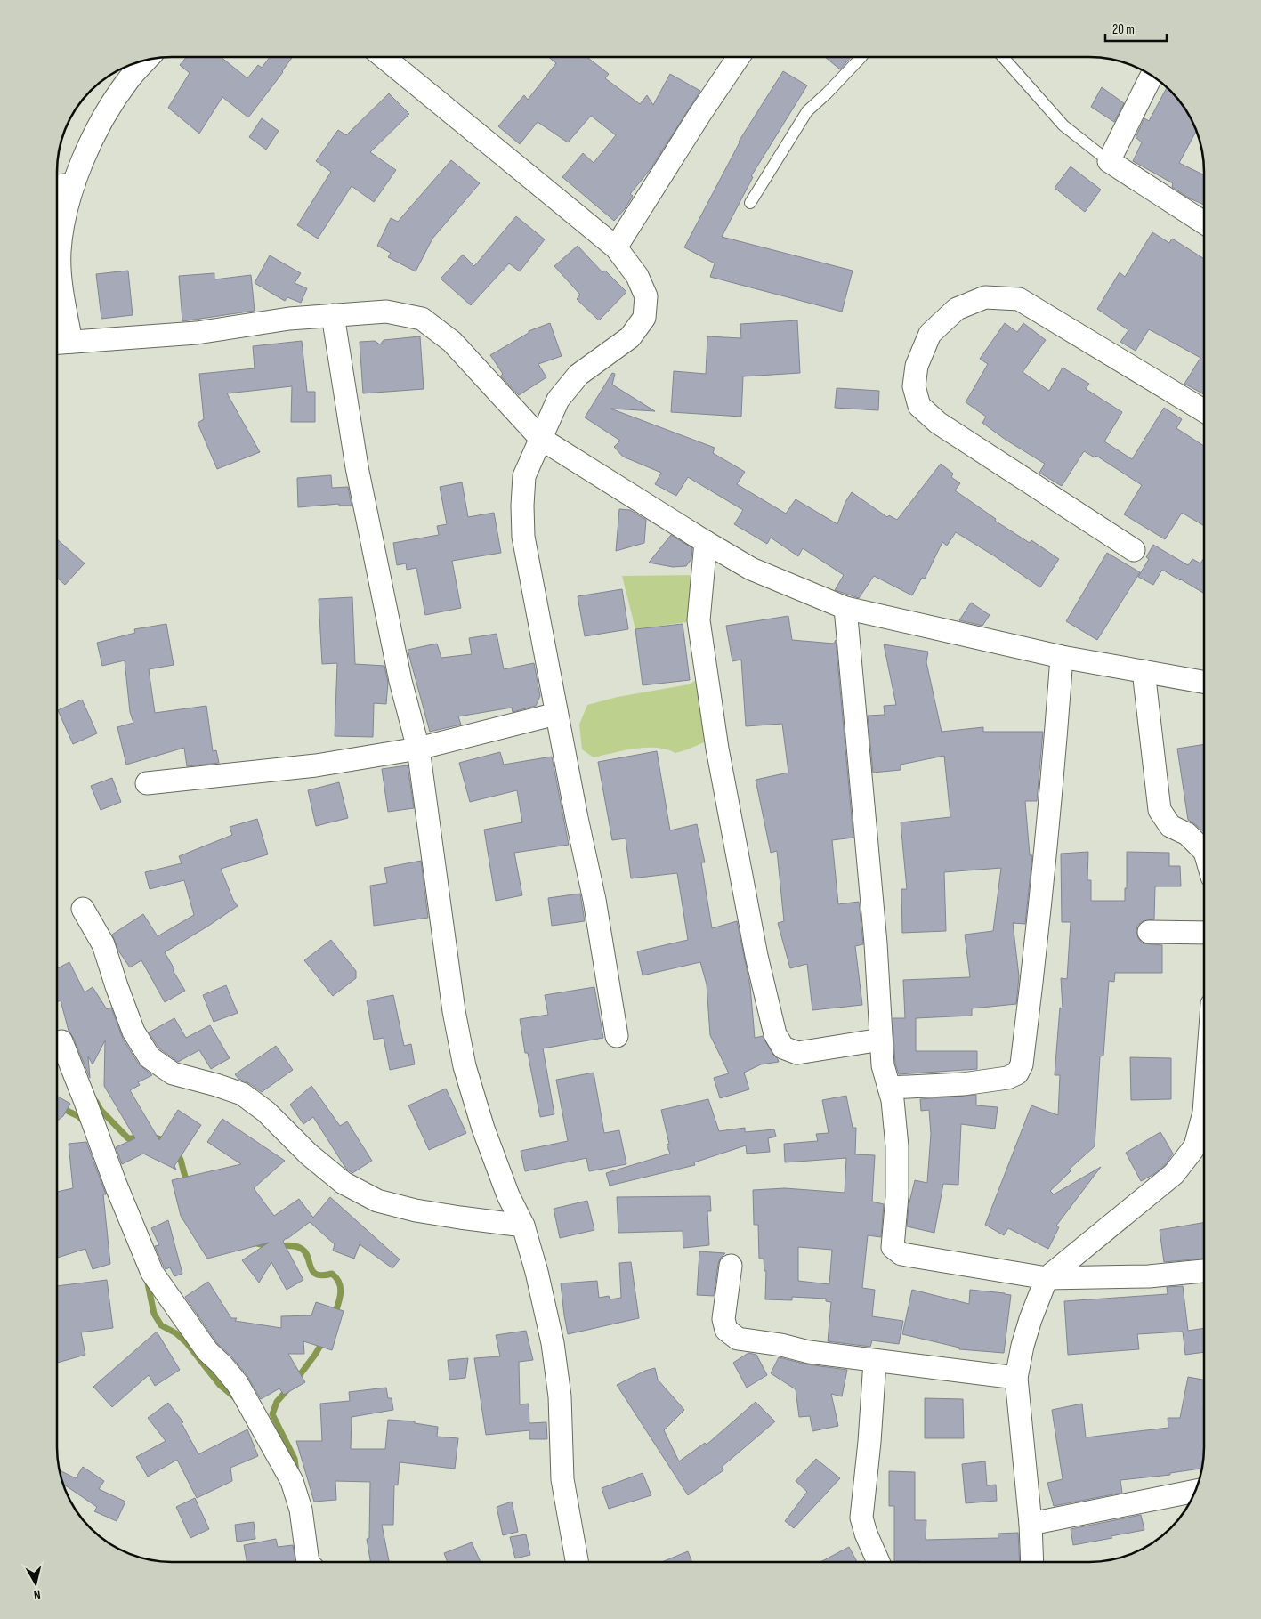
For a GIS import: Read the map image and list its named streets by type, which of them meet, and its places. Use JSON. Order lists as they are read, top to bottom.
{
  "scale_bar": "20 m",
  "north": "bottom"
}
